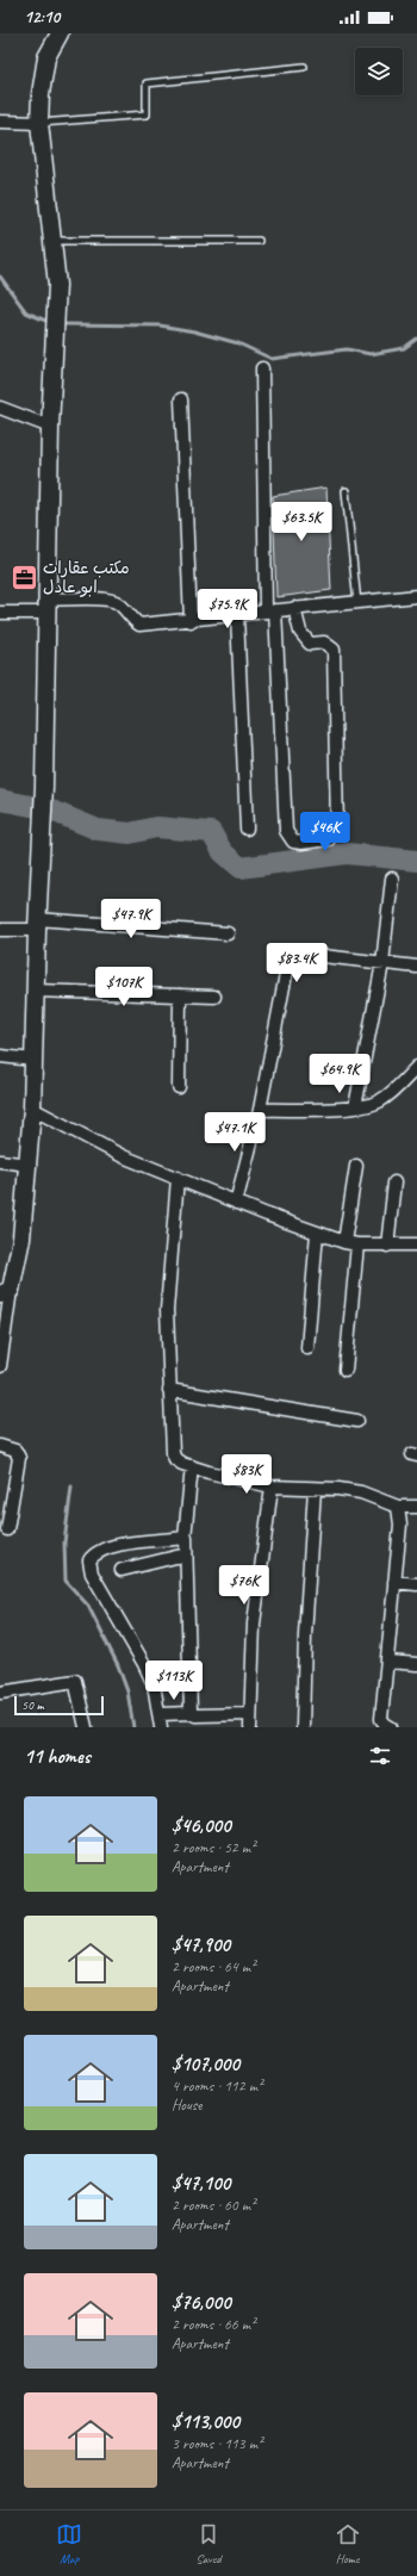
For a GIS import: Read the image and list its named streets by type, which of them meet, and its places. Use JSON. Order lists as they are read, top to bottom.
{
  "places": {
    "office": ["مكتب عقارات ابو عادل"]
  },
  "scale_bar": "50 m",
  "page": {
    "status": "12:10",
    "price": [
      "$63.5K",
      "$75.9K",
      "$46K",
      "$47.9K",
      "$83.4K",
      "$107K",
      "$64.9K",
      "$47.1K",
      "$83K",
      "$76K",
      "$113K"
    ],
    "scale": "50 m",
    "heading": "11 homes",
    "list": [
      {
        "name": "$46,000",
        "note": "2 rooms · 52 m² · Apartment"
      },
      {
        "name": "$47,900",
        "note": "2 rooms · 64 m² · Apartment"
      },
      {
        "name": "$107,000",
        "note": "4 rooms · 112 m² · House"
      },
      {
        "name": "$47,100",
        "note": "2 rooms · 60 m² · Apartment"
      },
      {
        "name": "$76,000",
        "note": "2 rooms · 66 m² · Apartment"
      },
      {
        "name": "$113,000",
        "note": "3 rooms · 113 m² · Apartment"
      }
    ],
    "tabs": ["Map", "Saved", "Home"]
  }
}
